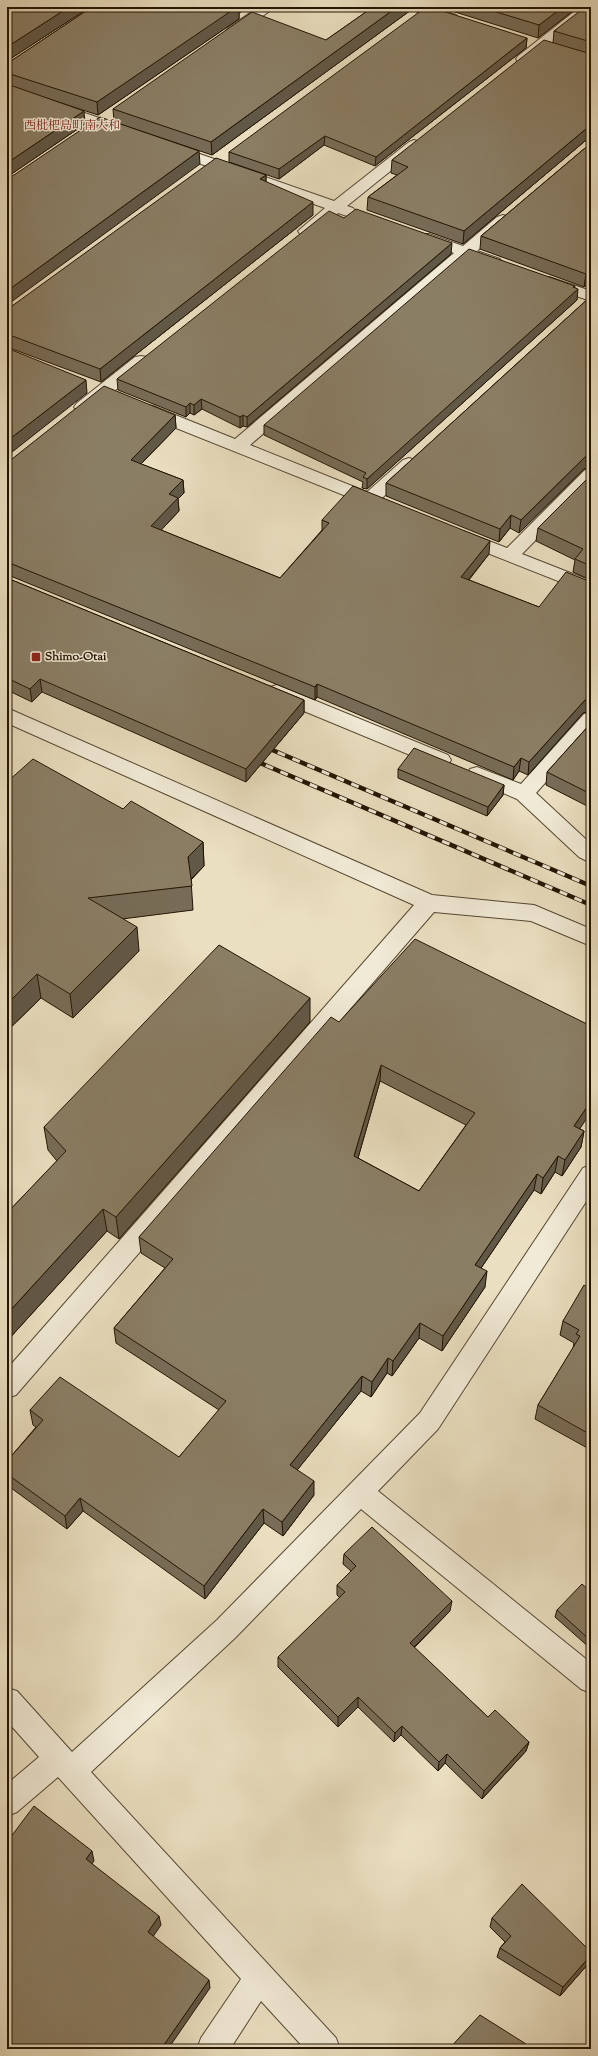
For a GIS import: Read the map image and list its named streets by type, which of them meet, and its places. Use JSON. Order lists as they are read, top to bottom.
{
  "districts": ["西枇杷島町南大和"],
  "places": {
    "transit": ["Shimo-Otai"]
  }
}
